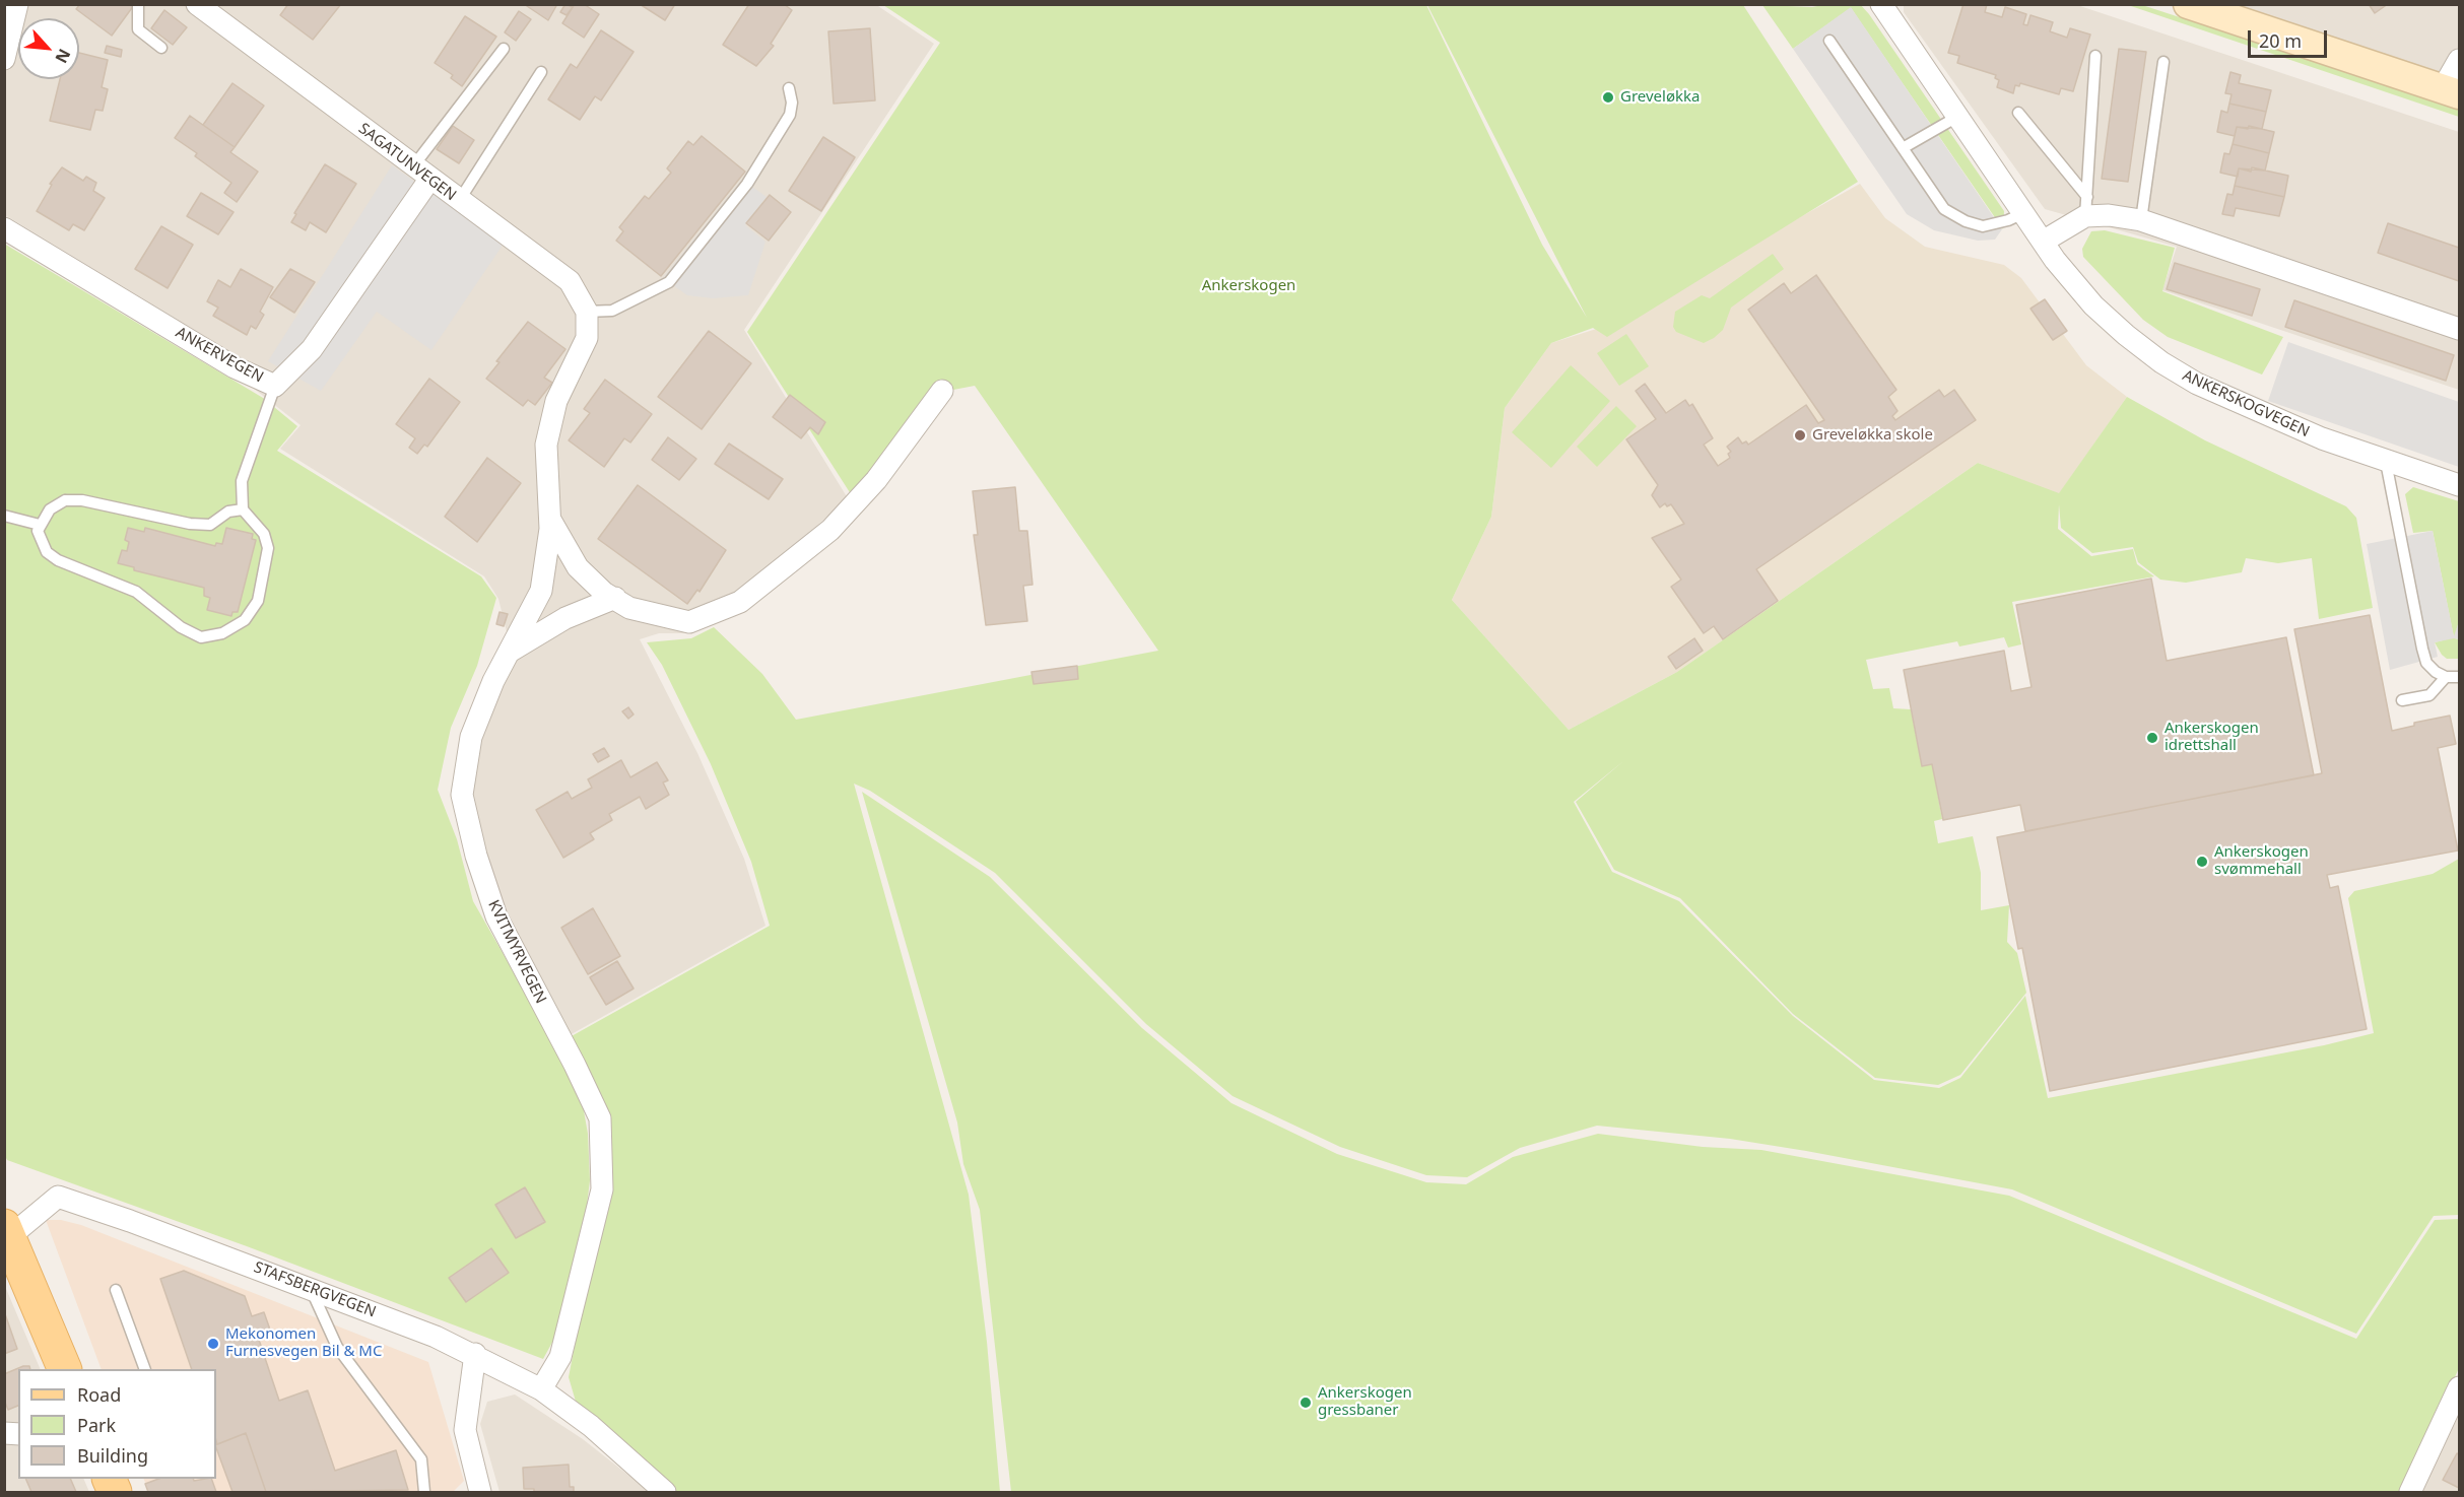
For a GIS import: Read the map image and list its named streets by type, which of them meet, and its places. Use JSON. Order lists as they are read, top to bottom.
{
  "streets": {
    "street": [
      "SAGATUNVEGEN",
      "ANKERVEGEN",
      "ANKERSKOGVEGEN",
      "KVITMYRVEGEN",
      "STAFSBERGVEGEN"
    ]
  },
  "crossings": [
    ["SAGATUNVEGEN", "ANKERVEGEN"],
    ["SAGATUNVEGEN", "KVITMYRVEGEN"],
    ["KVITMYRVEGEN", "STAFSBERGVEGEN"]
  ],
  "parks": ["Ankerskogen"],
  "places": [
    "Greveløkka",
    "Greveløkka skole",
    "Ankerskogen idrettshall",
    "Ankerskogen svømmehall",
    "Mekonomen Furnesvegen Bil & MC",
    "Ankerskogen gressbaner"
  ],
  "legend": ["Road", "Park", "Building"],
  "scale_bar": "20 m",
  "north": "bottom right"
}
